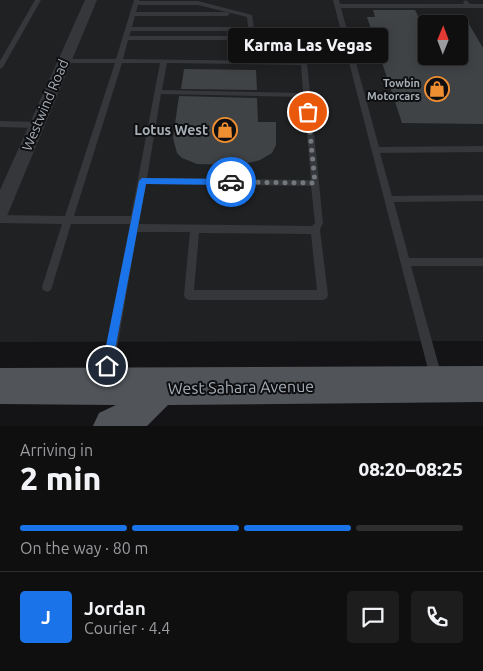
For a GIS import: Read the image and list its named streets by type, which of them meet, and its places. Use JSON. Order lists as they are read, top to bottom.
{
  "streets": {
    "main road": ["West Sahara Avenue"],
    "street": ["Westwind Road"]
  },
  "places": {
    "shop": ["Towbin Motorcars", "Lotus West"],
    "other": ["Karma Las Vegas"]
  },
  "north": "top",
  "page": {
    "bubble": "Karma Las Vegas",
    "heading": ["2 min", "Arriving in", "08:20–08:25"],
    "panel": ["Jordan", "Courier · 4.4"],
    "bar": "On the way · 80 m",
    "round": "J"
  }
}
